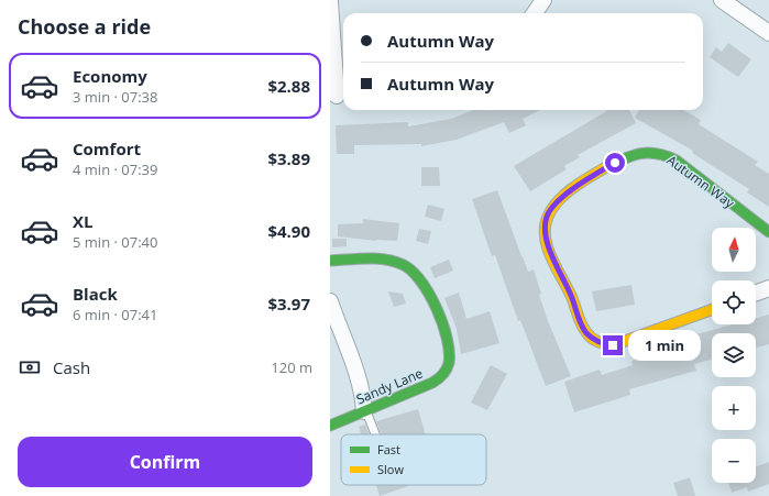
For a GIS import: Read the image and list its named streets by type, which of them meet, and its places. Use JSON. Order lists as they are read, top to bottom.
{
  "streets": {
    "street": ["Autumn Way", "Sandy Lane"]
  },
  "legend": ["Fast", "Slow"],
  "north": "top",
  "page": {
    "heading": "Choose a ride",
    "banner": ["Autumn Way", "Autumn Way"],
    "list": [
      {
        "name": "Economy",
        "note": "3 min · 07:38",
        "value": "$2.88"
      },
      {
        "name": "Comfort",
        "note": "4 min · 07:39",
        "value": "$3.89"
      },
      {
        "name": "XL",
        "note": "5 min · 07:40",
        "value": "$4.90"
      },
      {
        "name": "Black",
        "note": "6 min · 07:41",
        "value": "$3.97"
      }
    ],
    "map_buttons": ["+", "−"],
    "bubble": "1 min",
    "pay": ["Cash", "120 m"],
    "buttons": "Confirm"
  }
}
